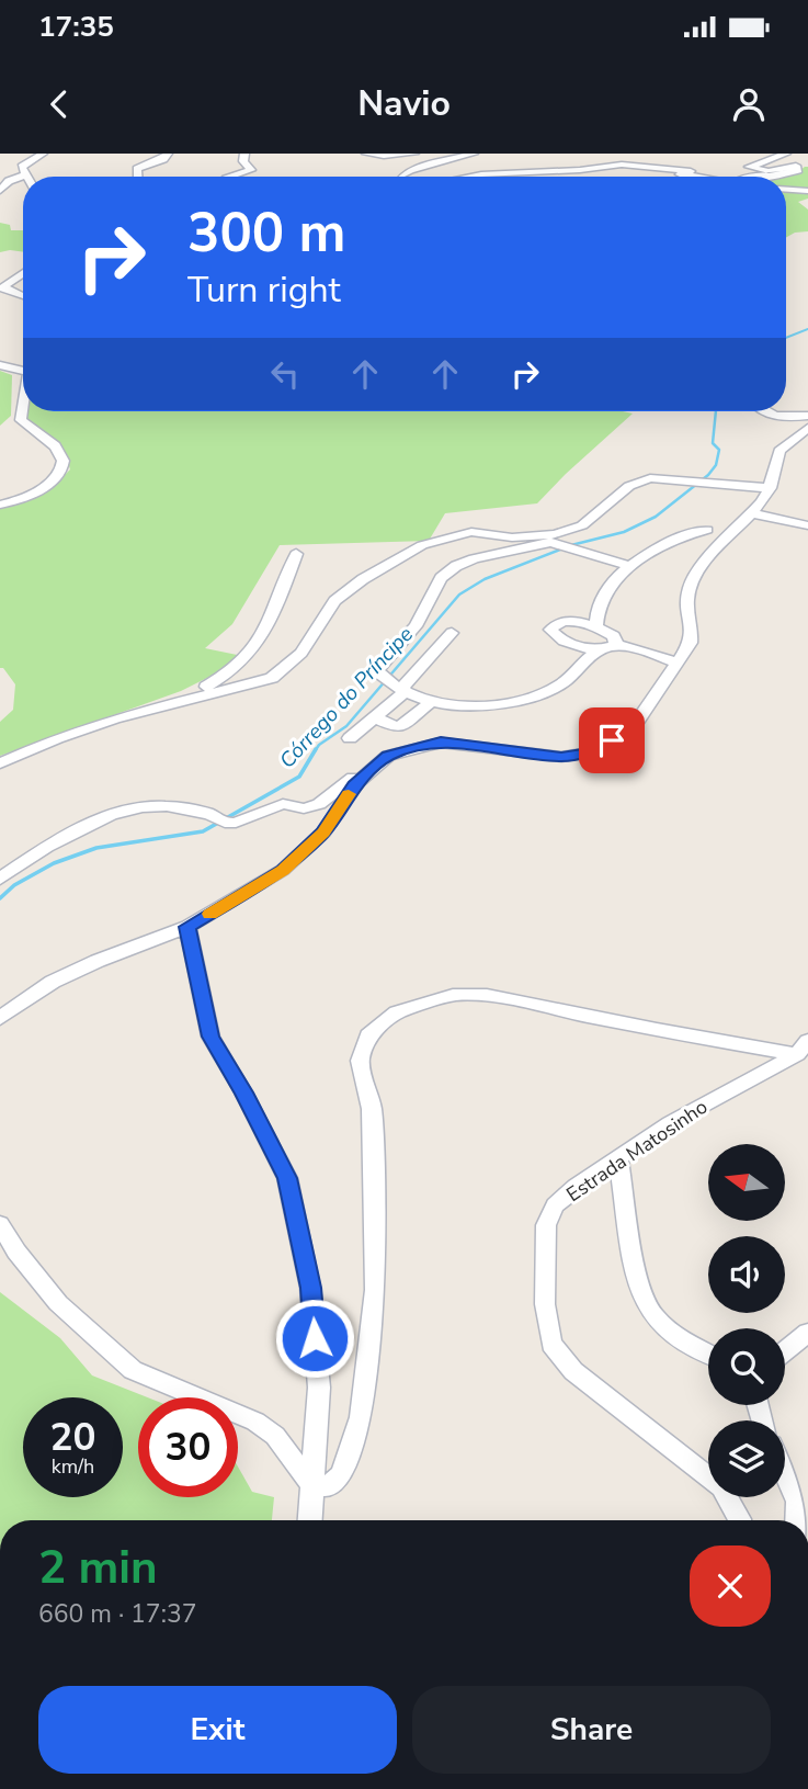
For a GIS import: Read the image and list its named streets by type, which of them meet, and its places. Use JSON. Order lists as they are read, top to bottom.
{
  "streets": {
    "street": ["Estrada Matosinho"]
  },
  "water": ["Córrego do Príncipe"],
  "north": "left",
  "page": {
    "status": "17:35",
    "header": "Navio",
    "turn": ["300 m", "Turn right"],
    "speed": "20 km/h",
    "limit": "30",
    "heading": ["2 min", "660 m · 17:37"],
    "buttons": ["Exit", "Share"]
  }
}
